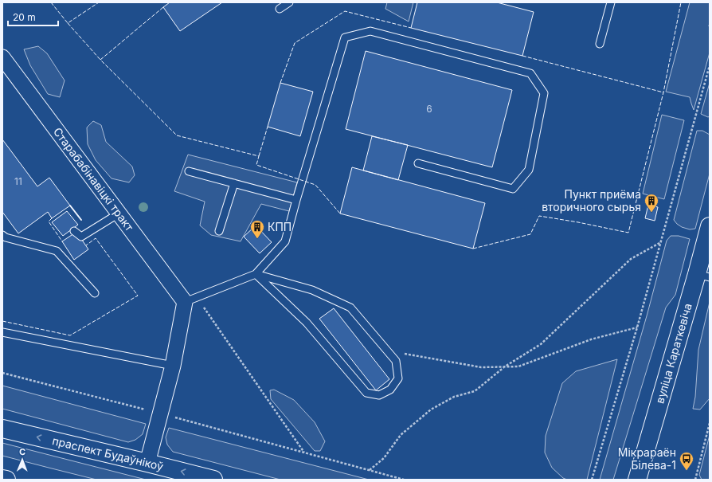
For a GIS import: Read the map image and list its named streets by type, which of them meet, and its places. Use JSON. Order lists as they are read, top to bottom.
{
  "streets": {
    "street": ["Старабабінавіцкі тракт", "вуліца Караткевіча", "праспект Будаўнікоў"]
  },
  "one_way": ["праспект Будаўнікоў"],
  "places": {
    "building": ["Пункт приёма вторичного сырья", "КПП"],
    "bus stop": ["Мікрараён Білева-1"]
  },
  "house_numbers": ["6", "11"],
  "scale_bar": "20 m",
  "north": "top"
}
